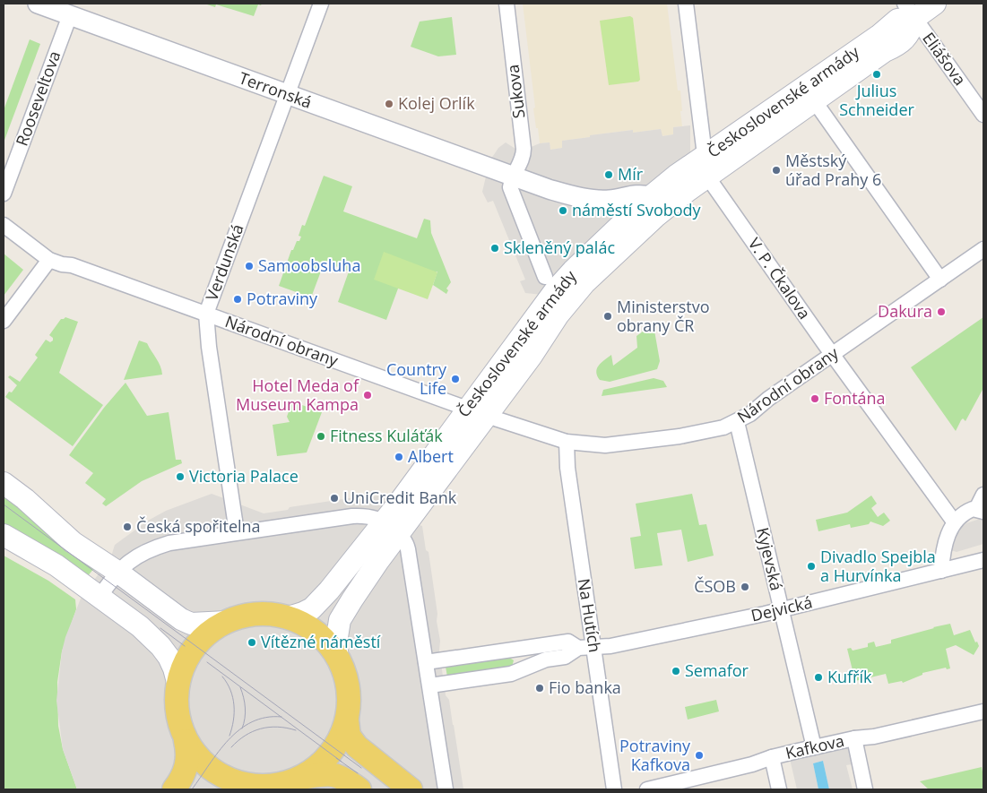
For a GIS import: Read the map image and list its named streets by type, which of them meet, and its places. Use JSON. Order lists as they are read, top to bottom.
{
  "streets": {
    "main road": ["Československé armády"],
    "street": [
      "Eliášova",
      "Terronská",
      "Sukova",
      "Rooseveltova",
      "Verdunská",
      "V. P. Čkalova",
      "Národní obrany",
      "Kyjevská",
      "Dejvická",
      "Na Hutích",
      "Kafkova"
    ]
  },
  "crossings": [
    ["Eliášova", "Československé armády"],
    ["Terronská", "Sukova"],
    ["Terronská", "Rooseveltova"],
    ["Terronská", "Verdunská"],
    ["Československé armády", "V. P. Čkalova"],
    ["Československé armády", "Národní obrany"],
    ["Verdunská", "Národní obrany"],
    ["V. P. Čkalova", "Národní obrany"],
    ["Národní obrany", "Kyjevská"],
    ["Národní obrany", "Na Hutích"],
    ["Kyjevská", "Dejvická"],
    ["Kyjevská", "Kafkova"],
    ["Dejvická", "Na Hutích"]
  ],
  "places": [
    "Julius Schneider",
    "Kolej Orlík",
    "Městský úřad Prahy 6",
    "Mír",
    "náměstí Svobody",
    "Skleněný palác",
    "Samoobsluha",
    "Potraviny",
    "Dakura",
    "Ministerstvo obrany ČR",
    "Country Life",
    "Hotel Meda of Museum Kampa",
    "Fontána",
    "Fitness Kuláťák",
    "Albert",
    "Victoria Palace",
    "UniCredit Bank",
    "Česká spořitelna",
    "Divadlo Spejbla a Hurvínka",
    "ČSOB",
    "Vítězné náměstí",
    "Semafor",
    "Kufřík",
    "Fio banka",
    "Potraviny Kafkova"
  ]
}
